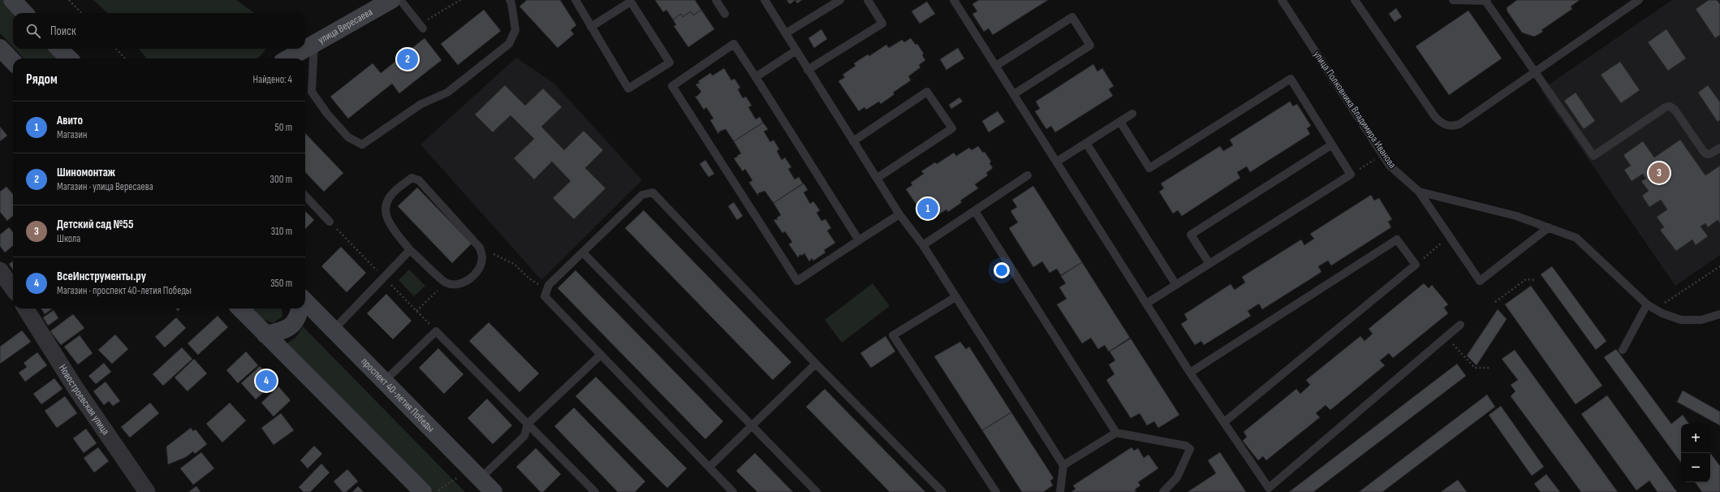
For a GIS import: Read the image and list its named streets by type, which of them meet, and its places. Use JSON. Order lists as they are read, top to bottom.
{
  "streets": {
    "main road": ["улица Вересаева", "проспект 40-летия Победы"],
    "street": ["Новостроевская улица"],
    "lane": ["улица Полковника Владимира Иванова"]
  },
  "page": {
    "search": "Поиск",
    "pins": [
      "2",
      "3",
      "1",
      "4"
    ],
    "heading": ["Рядом", "Найдено: 4"],
    "list": [
      {
        "mark": "1",
        "name": "Авито",
        "note": "Магазин",
        "value": "50 m"
      },
      {
        "mark": "2",
        "name": "Шиномонтаж",
        "note": "Магазин · улица Вересаева",
        "value": "300 m"
      },
      {
        "mark": "3",
        "name": "Детский сад №55",
        "note": "Школа",
        "value": "310 m"
      },
      {
        "mark": "4",
        "name": "ВсеИнструменты.ру",
        "note": "Магазин · проспект 40-летия Победы",
        "value": "350 m"
      }
    ],
    "map_buttons": ["+", "−"]
  }
}
